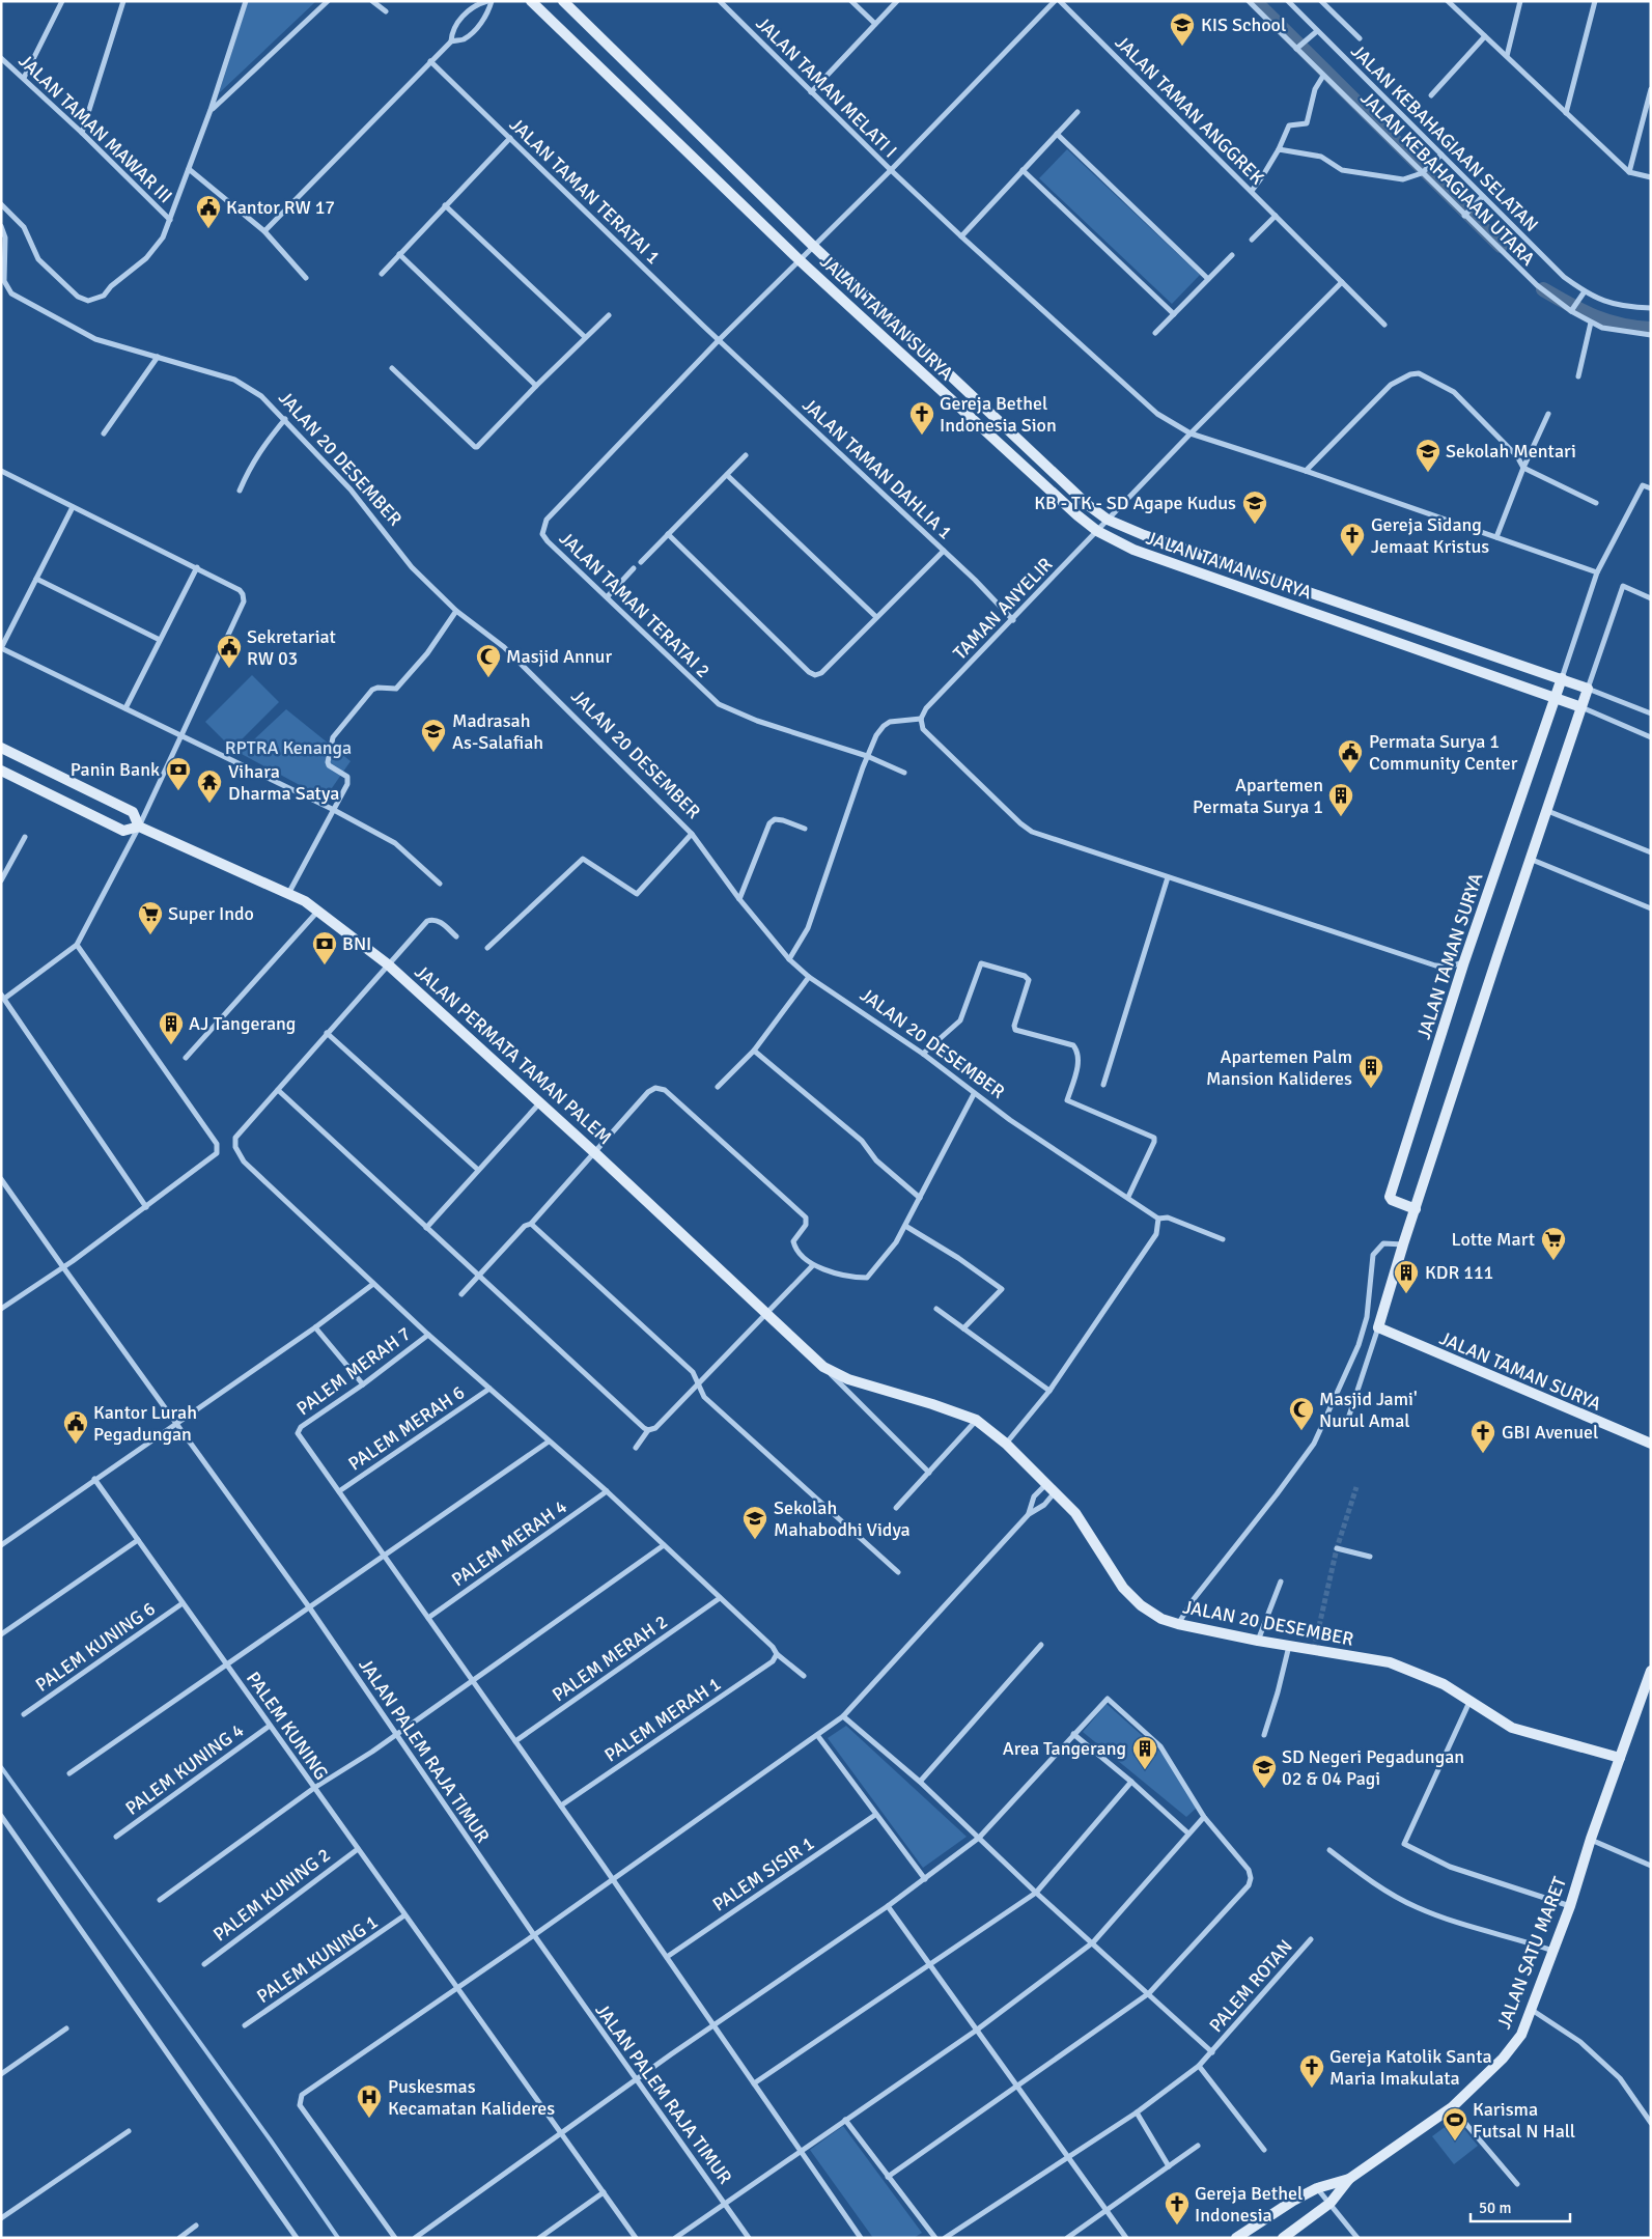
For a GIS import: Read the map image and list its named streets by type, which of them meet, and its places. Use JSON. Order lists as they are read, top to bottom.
{
  "streets": {
    "street": [
      "JALAN TAMAN MELATI I",
      "JALAN TAMAN ANGGREK",
      "JALAN TAMAN MAWAR III",
      "JALAN KEBAHAGIAAN SELATAN",
      "JALAN KEBAHAGIAAN UTARA",
      "JALAN TAMAN TERATAI 1",
      "JALAN TAMAN SURYA",
      "JALAN 20 DESEMBER",
      "JALAN TAMAN DAHLIA 1",
      "JALAN TAMAN TERATAI 2",
      "TAMAN ANYELIR",
      "JALAN PERMATA TAMAN PALEM",
      "PALEM MERAH 7",
      "PALEM MERAH 6",
      "PALEM MERAH 4",
      "PALEM KUNING 6",
      "PALEM MERAH 2",
      "PALEM MERAH 1",
      "PALEM KUNING",
      "JALAN PALEM RAJA TIMUR",
      "PALEM KUNING 4",
      "PALEM SISIR 1",
      "PALEM KUNING 2",
      "JALAN SATU MARET",
      "PALEM KUNING 1",
      "PALEM ROTAN"
    ]
  },
  "crossings": [
    ["JALAN TAMAN ANGGREK", "TAMAN ANYELIR"],
    ["JALAN TAMAN TERATAI 1", "JALAN TAMAN DAHLIA 1"],
    ["JALAN TAMAN TERATAI 1", "JALAN TAMAN TERATAI 2"],
    ["JALAN TAMAN SURYA", "TAMAN ANYELIR"],
    ["JALAN 20 DESEMBER", "JALAN PERMATA TAMAN PALEM"],
    ["JALAN 20 DESEMBER", "JALAN SATU MARET"],
    ["JALAN TAMAN DAHLIA 1", "JALAN TAMAN TERATAI 2"],
    ["JALAN TAMAN DAHLIA 1", "TAMAN ANYELIR"],
    ["PALEM MERAH 7", "PALEM MERAH 6"],
    ["PALEM KUNING 6", "PALEM KUNING"],
    ["PALEM KUNING", "PALEM KUNING 4"],
    ["PALEM KUNING", "PALEM KUNING 2"],
    ["PALEM KUNING", "PALEM KUNING 1"]
  ],
  "parks": ["RPTRA Kenanga"],
  "places": {
    "school or university": [
      "KIS School",
      "Sekolah Mentari",
      "KB - TK - SD Agape Kudus",
      "Madrasah As-Salafiah",
      "Sekolah Mahabodhi Vidya",
      "SD Negeri Pegadungan 02 & 04 Pagi"
    ],
    "public building": [
      "Kantor RW 17",
      "Sekretariat RW 03",
      "Permata Surya 1 Community Center",
      "Kantor Lurah Pegadungan"
    ],
    "church": [
      "Gereja Bethel Indonesia Sion",
      "Gereja Sidang Jemaat Kristus",
      "GBI Avenuel",
      "Gereja Katolik Santa Maria Imakulata",
      "Gereja Bethel Indonesia"
    ],
    "mosque": ["Masjid Annur", "Masjid Jami' Nurul Amal"],
    "bank": ["Panin Bank", "BNI"],
    "temple": ["Vihara Dharma Satya"],
    "building": [
      "Apartemen Permata Surya 1",
      "AJ Tangerang",
      "Apartemen Palm Mansion Kalideres",
      "KDR 111",
      "Area Tangerang"
    ],
    "supermarket": ["Super Indo", "Lotte Mart"],
    "hospital": ["Puskesmas Kecamatan Kalideres"],
    "sports": ["Karisma Futsal N Hall"]
  },
  "scale_bar": "50 m"
}
